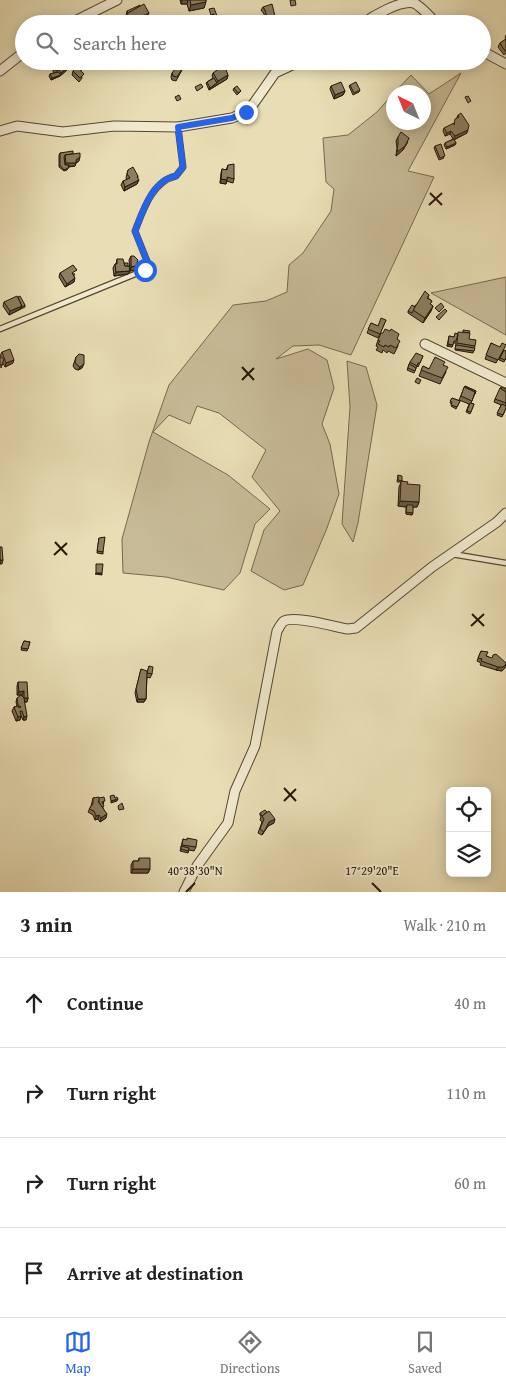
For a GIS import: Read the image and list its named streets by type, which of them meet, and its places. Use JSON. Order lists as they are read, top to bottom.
{
  "north": "top left",
  "page": {
    "search": "Search here",
    "heading": ["3 min", "Walk · 210 m"],
    "list": [
      ["Continue", "40 m"],
      ["Turn right", "110 m"],
      ["Turn right", "60 m"],
      "Arrive at destination"
    ],
    "nav": ["Map", "Directions", "Saved"]
  },
  "coordinates": ["17°29'20\"E", "40°38'30\"N"]
}
